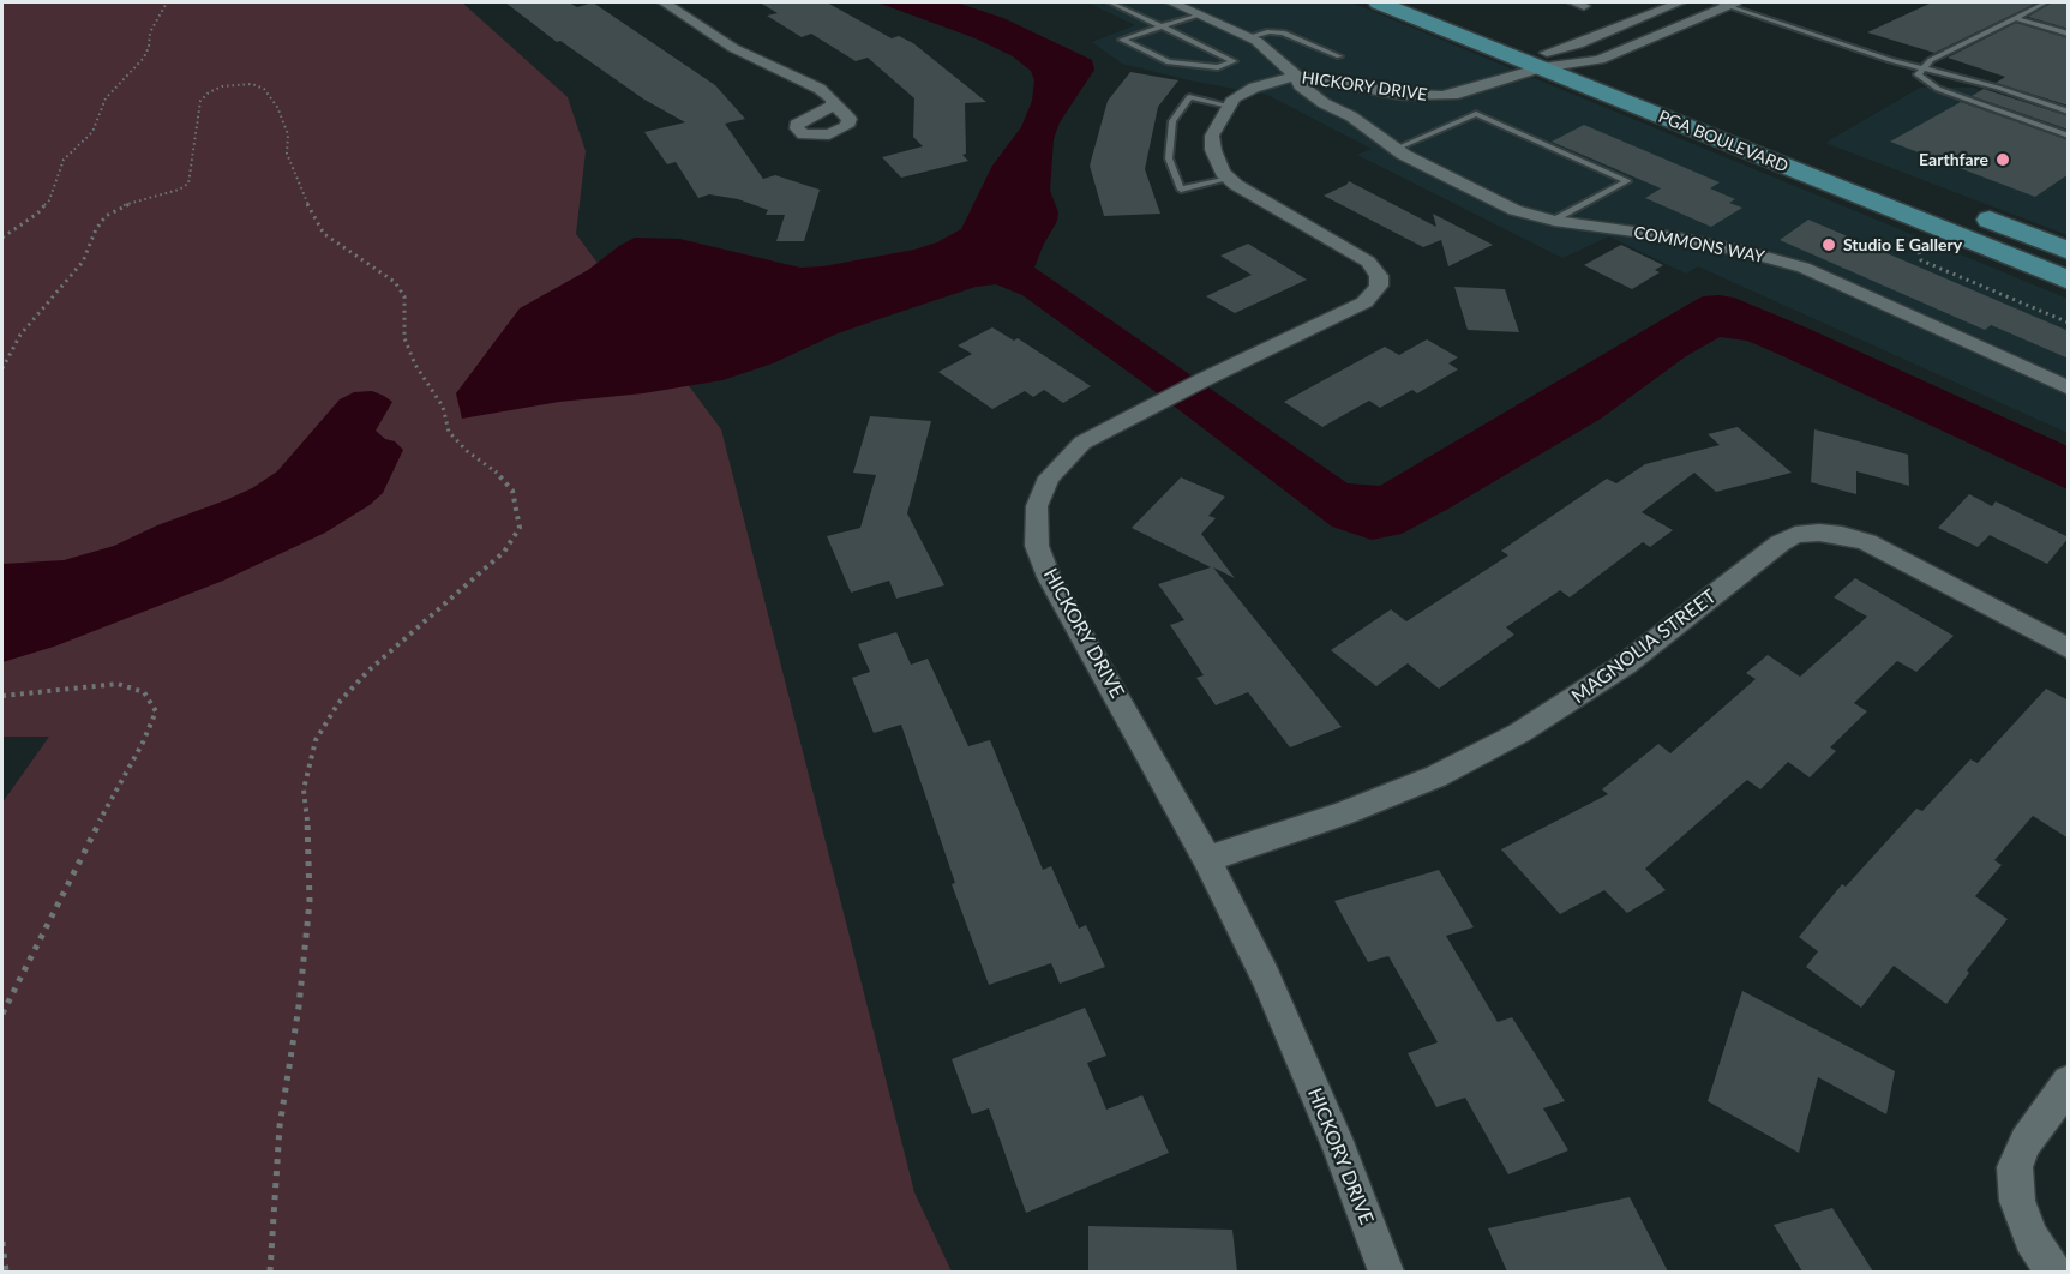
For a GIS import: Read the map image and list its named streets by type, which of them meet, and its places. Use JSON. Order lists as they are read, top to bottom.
{
  "streets": {
    "main road": ["PGA BOULEVARD"],
    "street": ["HICKORY DRIVE", "COMMONS WAY", "MAGNOLIA STREET"]
  },
  "crossings": [
    ["HICKORY DRIVE", "PGA BOULEVARD"],
    ["HICKORY DRIVE", "COMMONS WAY"],
    ["HICKORY DRIVE", "MAGNOLIA STREET"]
  ],
  "places": ["Earthfare", "Studio E Gallery"]
}
